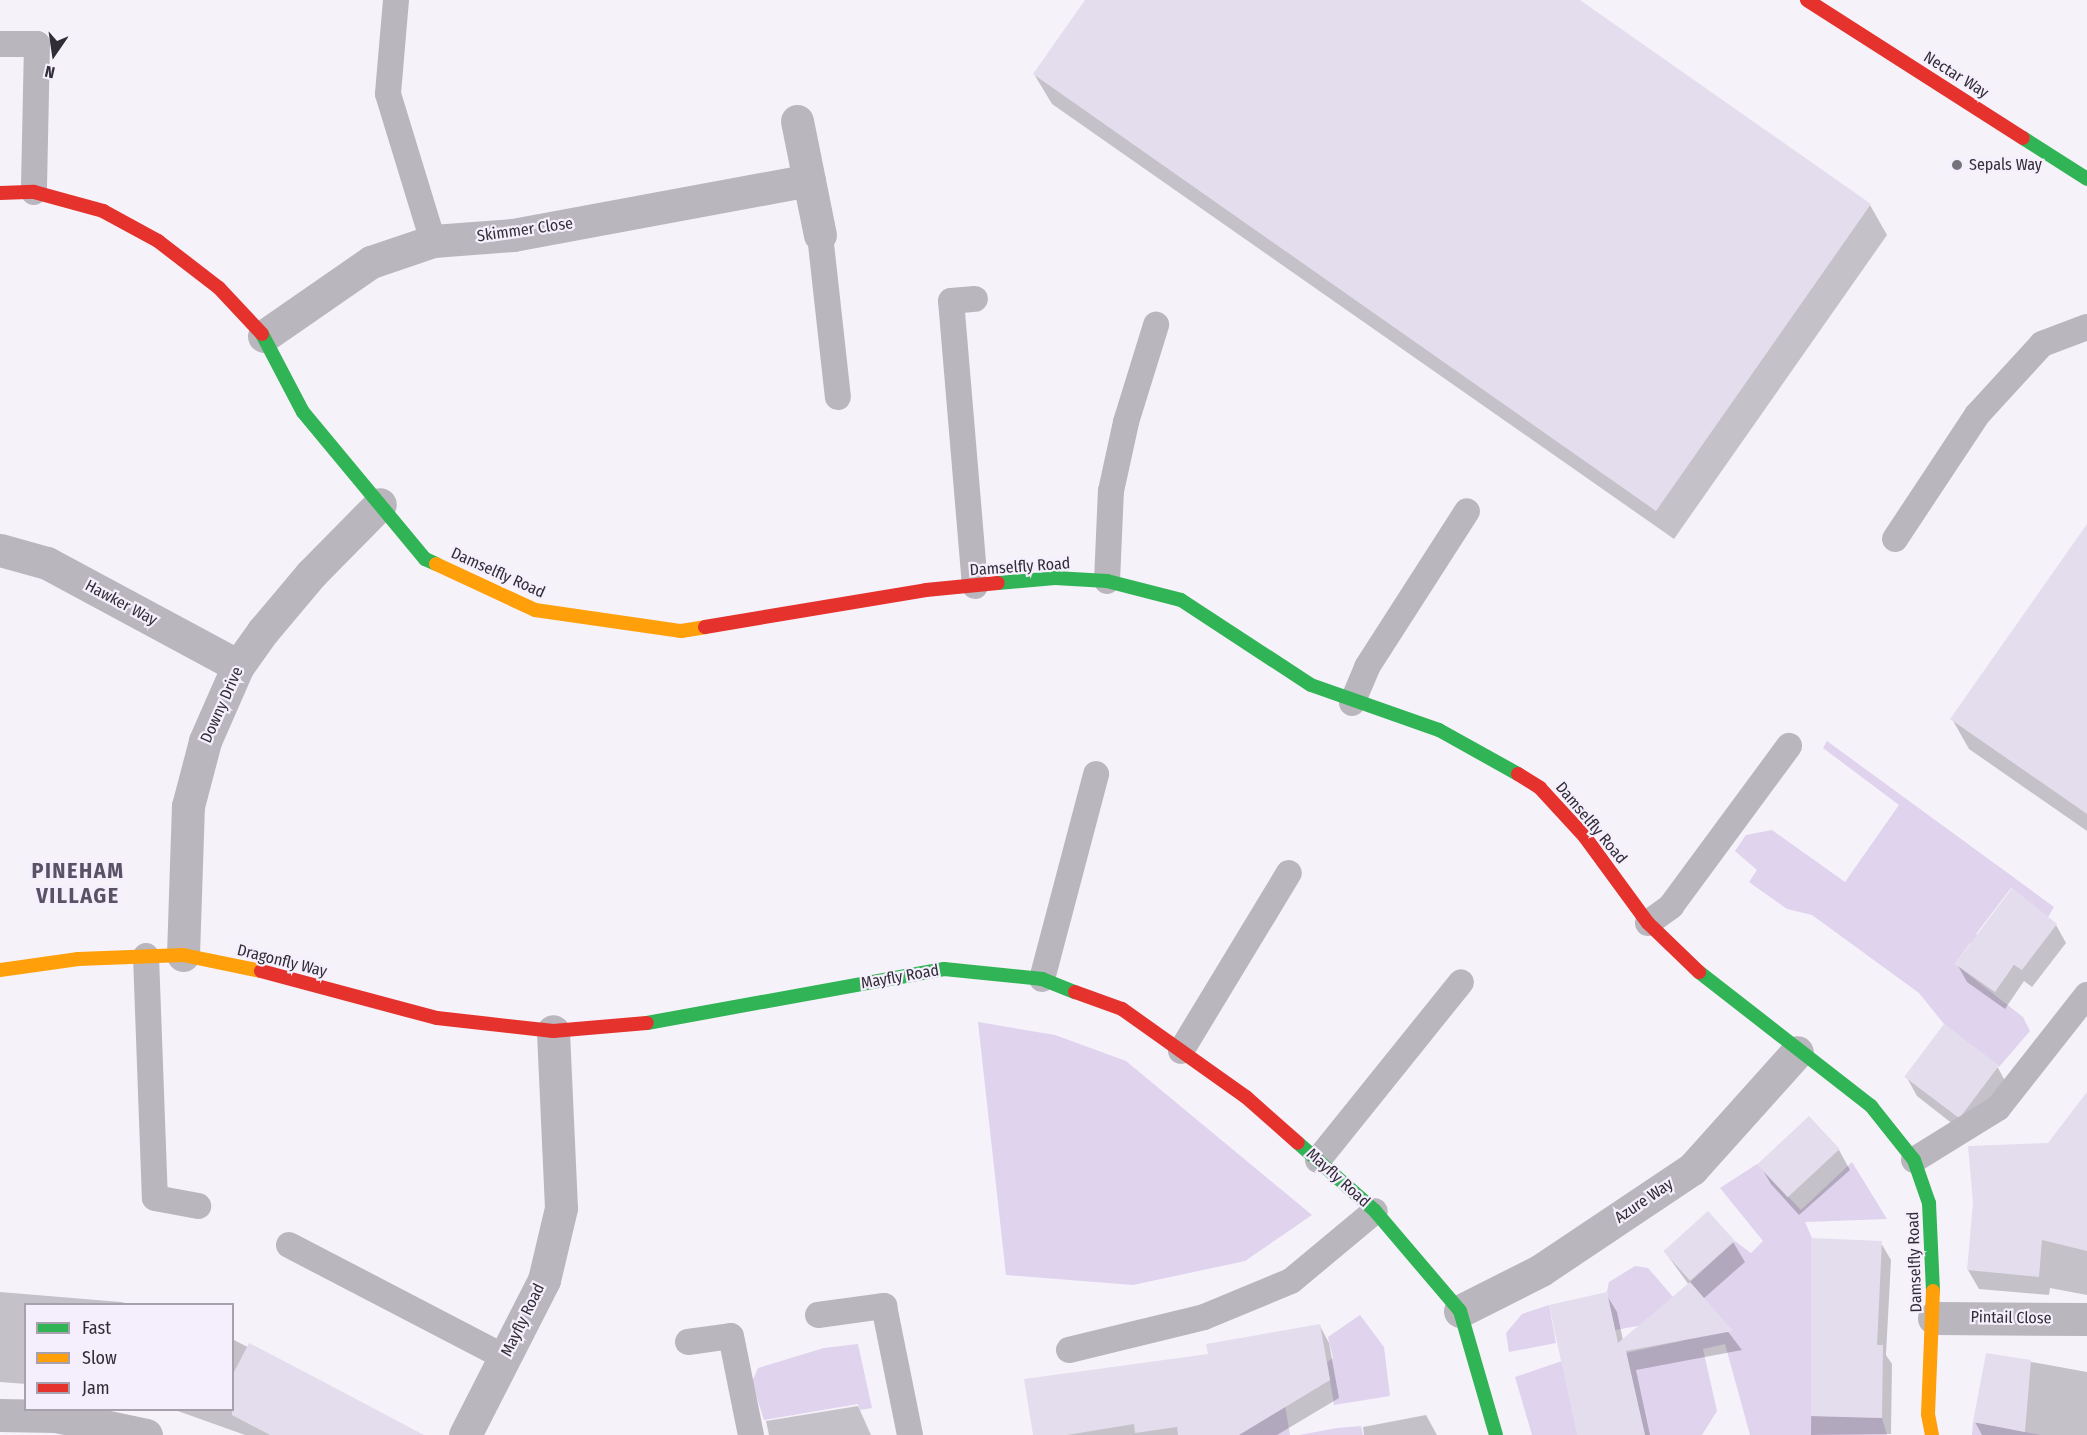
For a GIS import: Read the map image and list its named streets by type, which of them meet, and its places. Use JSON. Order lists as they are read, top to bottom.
{
  "streets": {
    "street": [
      "Nectar Way",
      "Skimmer Close",
      "Damselfly Road",
      "Hawker Way",
      "Downy Drive",
      "Dragonfly Way",
      "Mayfly Road",
      "Azure Way",
      "Pintail Close"
    ]
  },
  "crossings": [
    ["Skimmer Close", "Damselfly Road"],
    ["Damselfly Road", "Downy Drive"],
    ["Damselfly Road", "Azure Way"],
    ["Damselfly Road", "Pintail Close"],
    ["Hawker Way", "Downy Drive"],
    ["Downy Drive", "Dragonfly Way"],
    ["Dragonfly Way", "Mayfly Road"],
    ["Mayfly Road", "Azure Way"]
  ],
  "districts": ["PINEHAM VILLAGE"],
  "places": ["Sepals Way"],
  "legend": ["Fast", "Slow", "Jam"],
  "north": "bottom"
}
